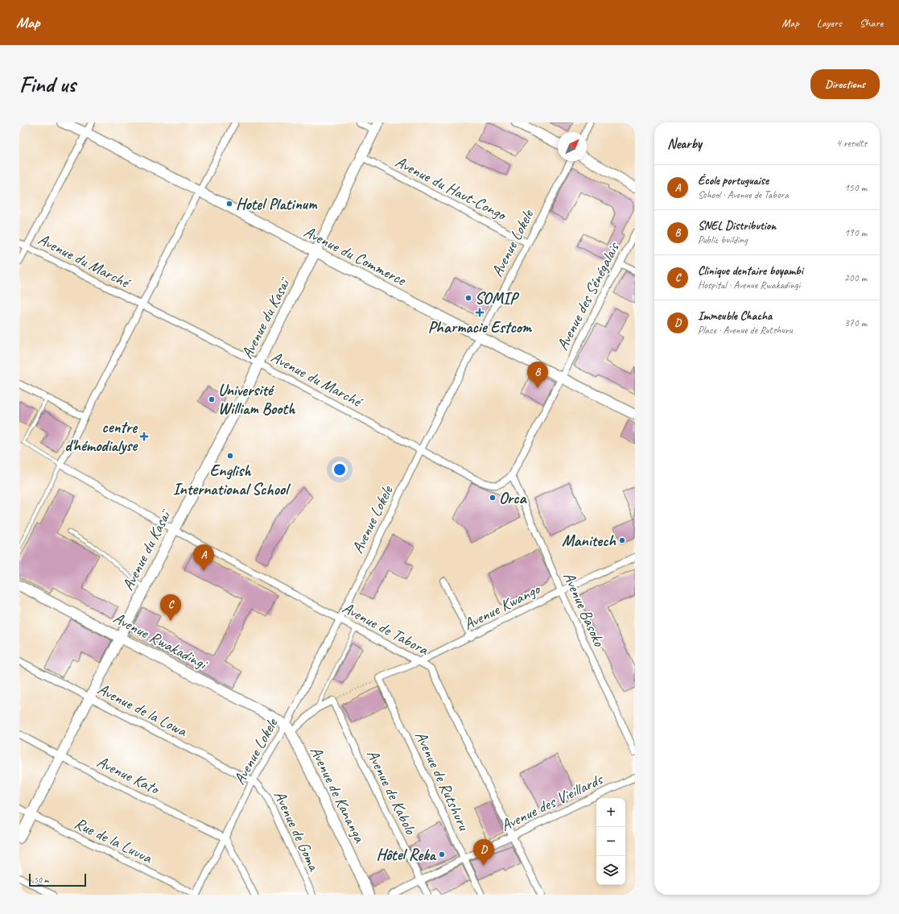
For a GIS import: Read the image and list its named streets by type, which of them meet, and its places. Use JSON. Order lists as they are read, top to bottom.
{
  "streets": {
    "street": [
      "Avenue du Haut-Congo",
      "Avenue Lokele",
      "Avenue du Commerce",
      "Avenue du Marché",
      "Avenue des Sénégalais",
      "Avenue du Kasaï",
      "Avenue Kwango",
      "Avenue Basoko",
      "Avenue de Tabora",
      "Avenue Rwakadingi",
      "Avenue de la Lowa",
      "Avenue Kato",
      "Avenue de Rutshuru",
      "Avenue de Kabolo",
      "Avenue de Kananga",
      "Avenue des Vieillards",
      "Avenue de Goma",
      "Rue de la Luvua"
    ]
  },
  "crossings": [
    ["Avenue du Haut-Congo", "Avenue Lokele"],
    ["Avenue du Haut-Congo", "Avenue du Kasaï"],
    ["Avenue Lokele", "Avenue du Commerce"],
    ["Avenue Lokele", "Avenue du Marché"],
    ["Avenue Lokele", "Avenue de Tabora"],
    ["Avenue Lokele", "Avenue Rwakadingi"],
    ["Avenue Lokele", "Avenue de la Lowa"],
    ["Avenue Lokele", "Avenue Kato"],
    ["Avenue Lokele", "Avenue de Kananga"],
    ["Avenue Lokele", "Avenue de Goma"],
    ["Avenue Lokele", "Rue de la Luvua"],
    ["Avenue du Commerce", "Avenue des Sénégalais"],
    ["Avenue du Commerce", "Avenue du Kasaï"],
    ["Avenue du Marché", "Avenue des Sénégalais"],
    ["Avenue du Marché", "Avenue du Kasaï"],
    ["Avenue du Marché", "Avenue Basoko"],
    ["Avenue des Sénégalais", "Avenue Basoko"],
    ["Avenue du Kasaï", "Avenue de Tabora"],
    ["Avenue du Kasaï", "Avenue Rwakadingi"],
    ["Avenue du Kasaï", "Avenue de la Lowa"],
    ["Avenue du Kasaï", "Avenue Kato"],
    ["Avenue du Kasaï", "Rue de la Luvua"],
    ["Avenue Kwango", "Avenue Basoko"],
    ["Avenue Kwango", "Avenue de Tabora"],
    ["Avenue Kwango", "Avenue de Rutshuru"],
    ["Avenue de Tabora", "Avenue des Vieillards"],
    ["Avenue Rwakadingi", "Avenue de Kananga"],
    ["Avenue de la Lowa", "Avenue de Goma"],
    ["Avenue de Rutshuru", "Avenue des Vieillards"],
    ["Avenue de Kabolo", "Avenue des Vieillards"]
  ],
  "places": {
    "other": [
      "Hotel Platinum",
      "SOMIP",
      "Université William Booth",
      "English International School",
      "Orca",
      "Manitech",
      "Hôtel Reka"
    ],
    "health": ["Pharmacie Estcom", "centre d'hémodialyse"]
  },
  "scale_bar": "50 m",
  "north": "top right",
  "page": {
    "header": "Map",
    "nav": ["Map", "Layers", "Share"],
    "buttons": "Directions",
    "title": "Find us",
    "heading": ["Nearby", "4 results"],
    "list": [
      {
        "mark": "A",
        "name": "École portuguaise",
        "note": "School · Avenue de Tabora",
        "value": "150 m"
      },
      {
        "mark": "B",
        "name": "SNEL Distribution",
        "note": "Public building",
        "value": "190 m"
      },
      {
        "mark": "C",
        "name": "Clinique dentaire boyambi",
        "note": "Hospital · Avenue Rwakadingi",
        "value": "200 m"
      },
      {
        "mark": "D",
        "name": "Immeuble Chacha",
        "note": "Place · Avenue de Rutshuru",
        "value": "370 m"
      }
    ],
    "pins": [
      "B",
      "A",
      "C",
      "D"
    ],
    "map_buttons": ["+", "−"],
    "scale": "50 m"
  }
}
